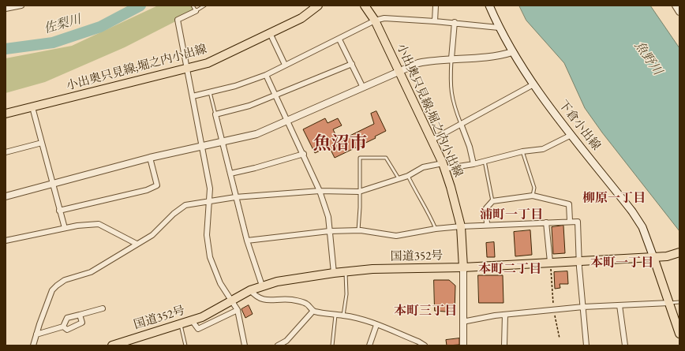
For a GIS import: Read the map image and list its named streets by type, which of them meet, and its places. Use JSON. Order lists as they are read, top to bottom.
{
  "streets": {
    "main road": ["小出奥只見線;堀之内小出線", "下倉小出線", "国道352号"]
  },
  "crossings": [
    ["小出奥只見線;堀之内小出線", "国道352号"],
    ["下倉小出線", "国道352号"]
  ],
  "districts": [
    "魚沼市",
    "柳原一丁目",
    "浦町一丁目",
    "本町一丁目",
    "本町二丁目",
    "本町三丁目"
  ],
  "water": ["佐梨川", "魚野川"]
}
